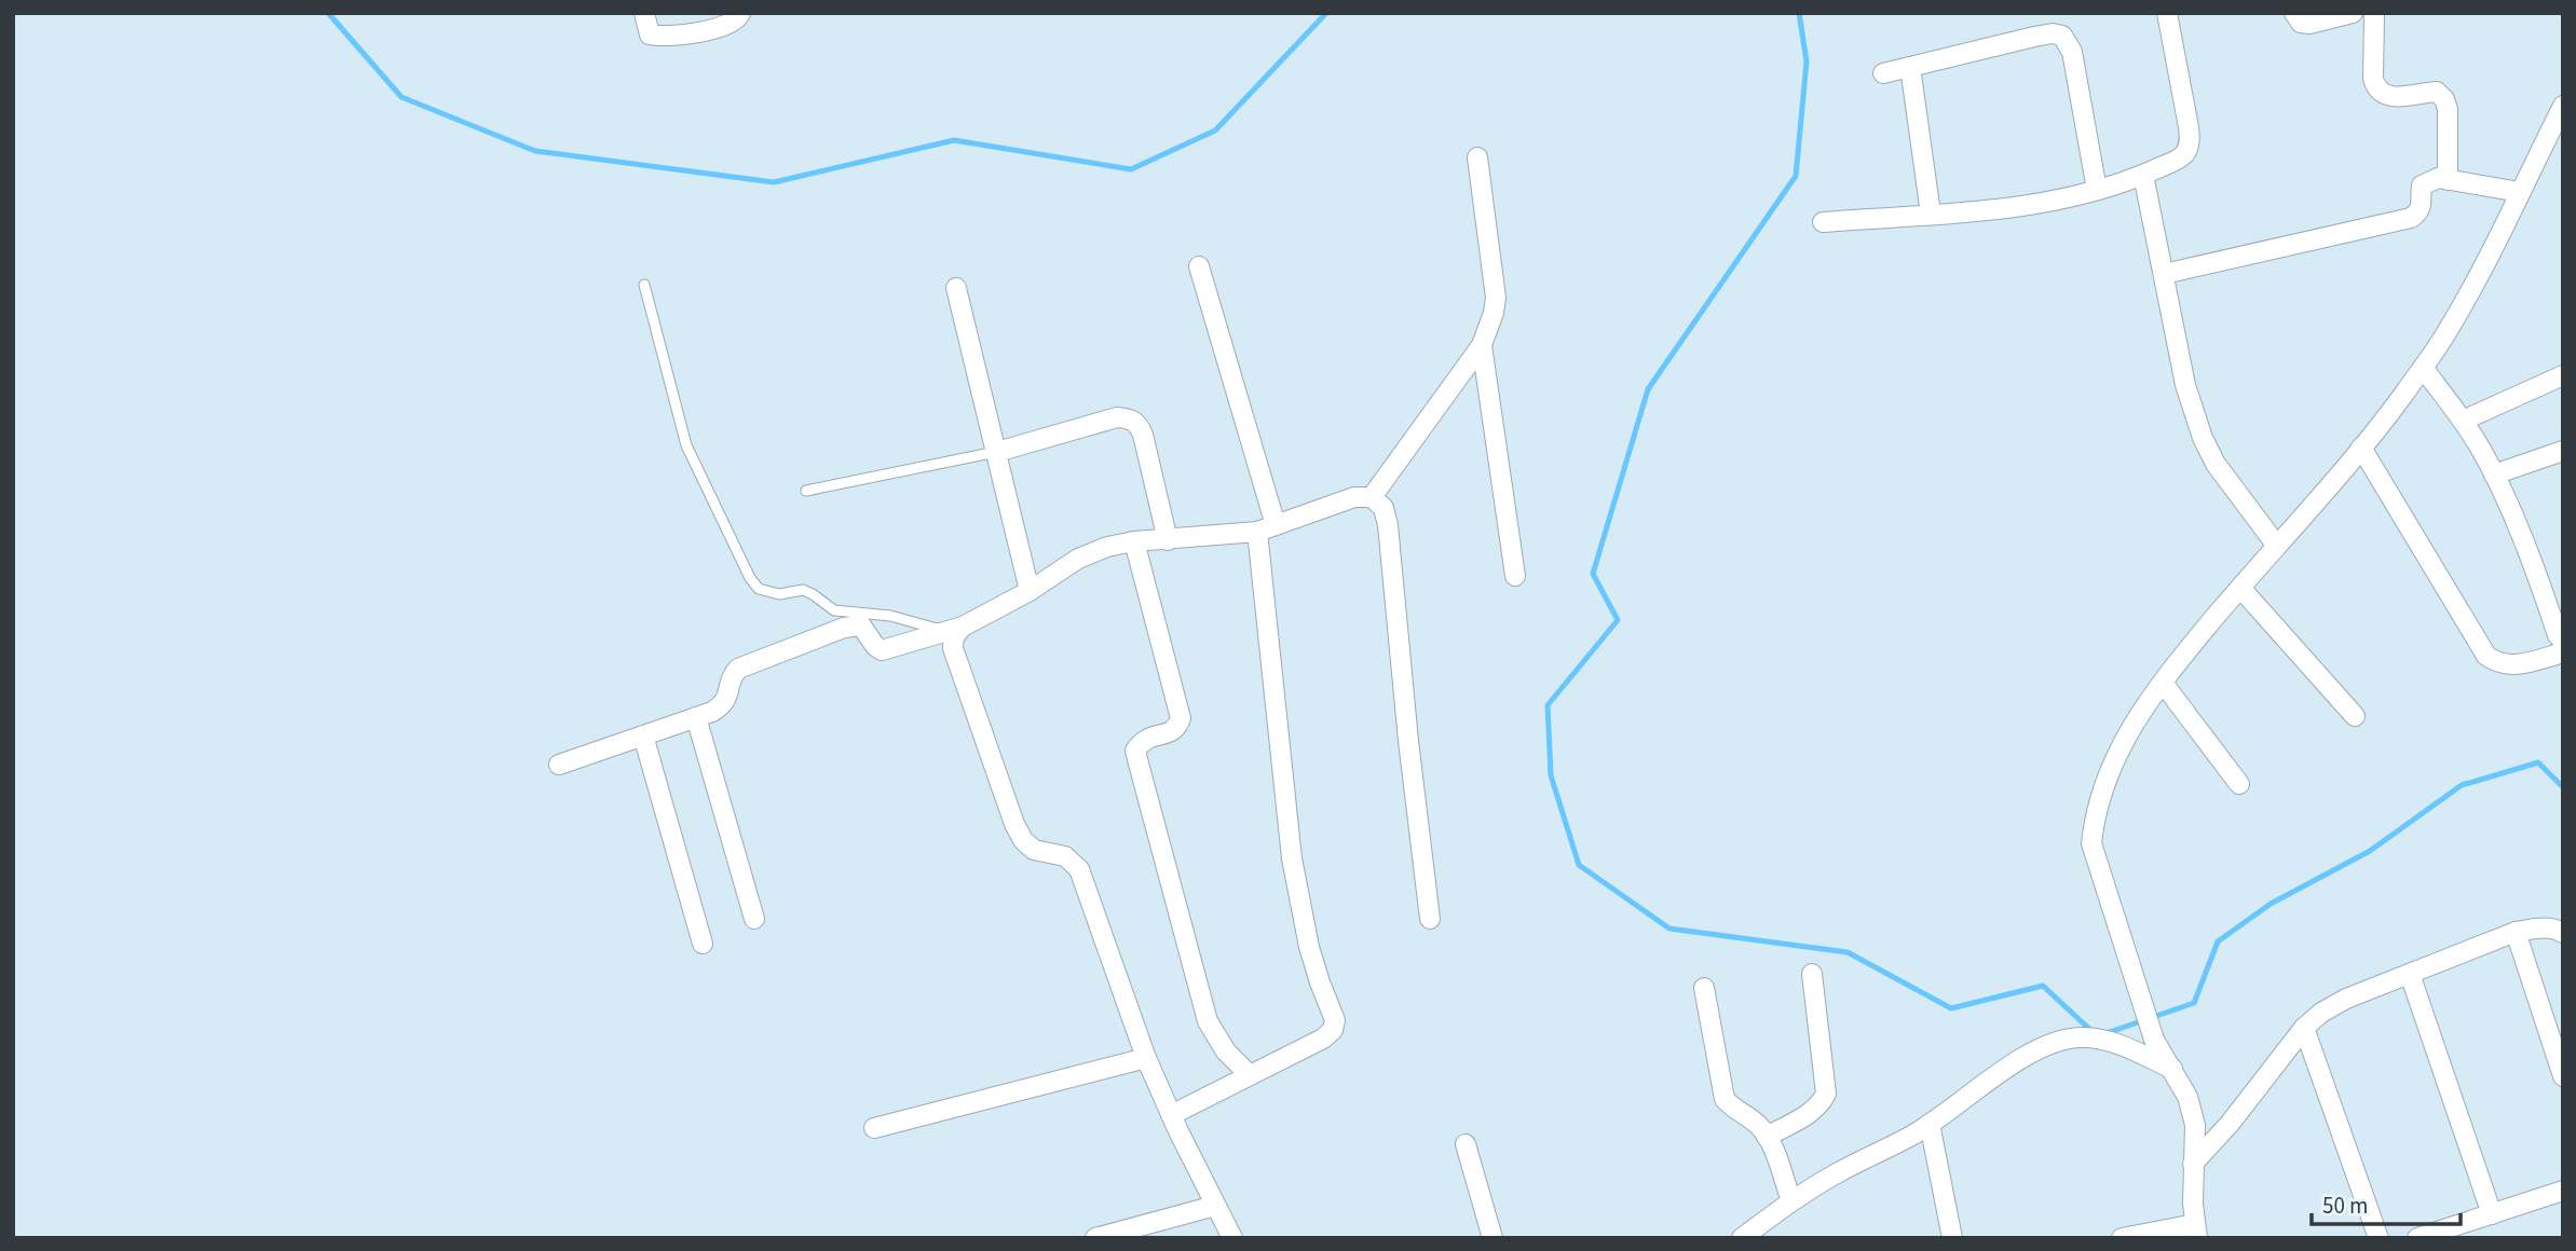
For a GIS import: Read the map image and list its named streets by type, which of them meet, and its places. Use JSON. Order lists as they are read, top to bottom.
{
  "scale_bar": "50 m"
}
